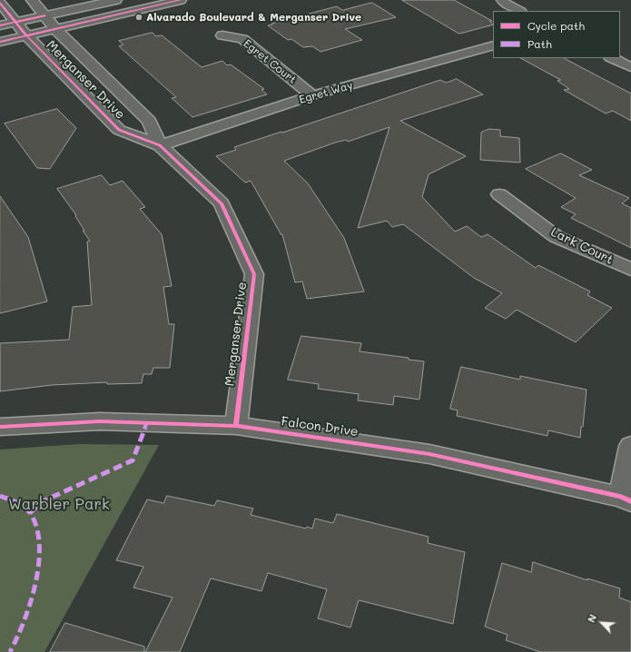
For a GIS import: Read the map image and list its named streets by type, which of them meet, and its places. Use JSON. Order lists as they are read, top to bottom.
{
  "streets": {
    "street": [
      "Egret Court",
      "Merganser Drive",
      "Egret Way",
      "Lark Court",
      "Falcon Drive"
    ]
  },
  "crossings": [
    ["Egret Court", "Egret Way"],
    ["Merganser Drive", "Egret Way"],
    ["Merganser Drive", "Falcon Drive"]
  ],
  "parks": ["Warbler Park"],
  "places": ["Alvarado Boulevard & Merganser Drive"],
  "legend": ["Cycle path", "Path"],
  "north": "top left"
}
